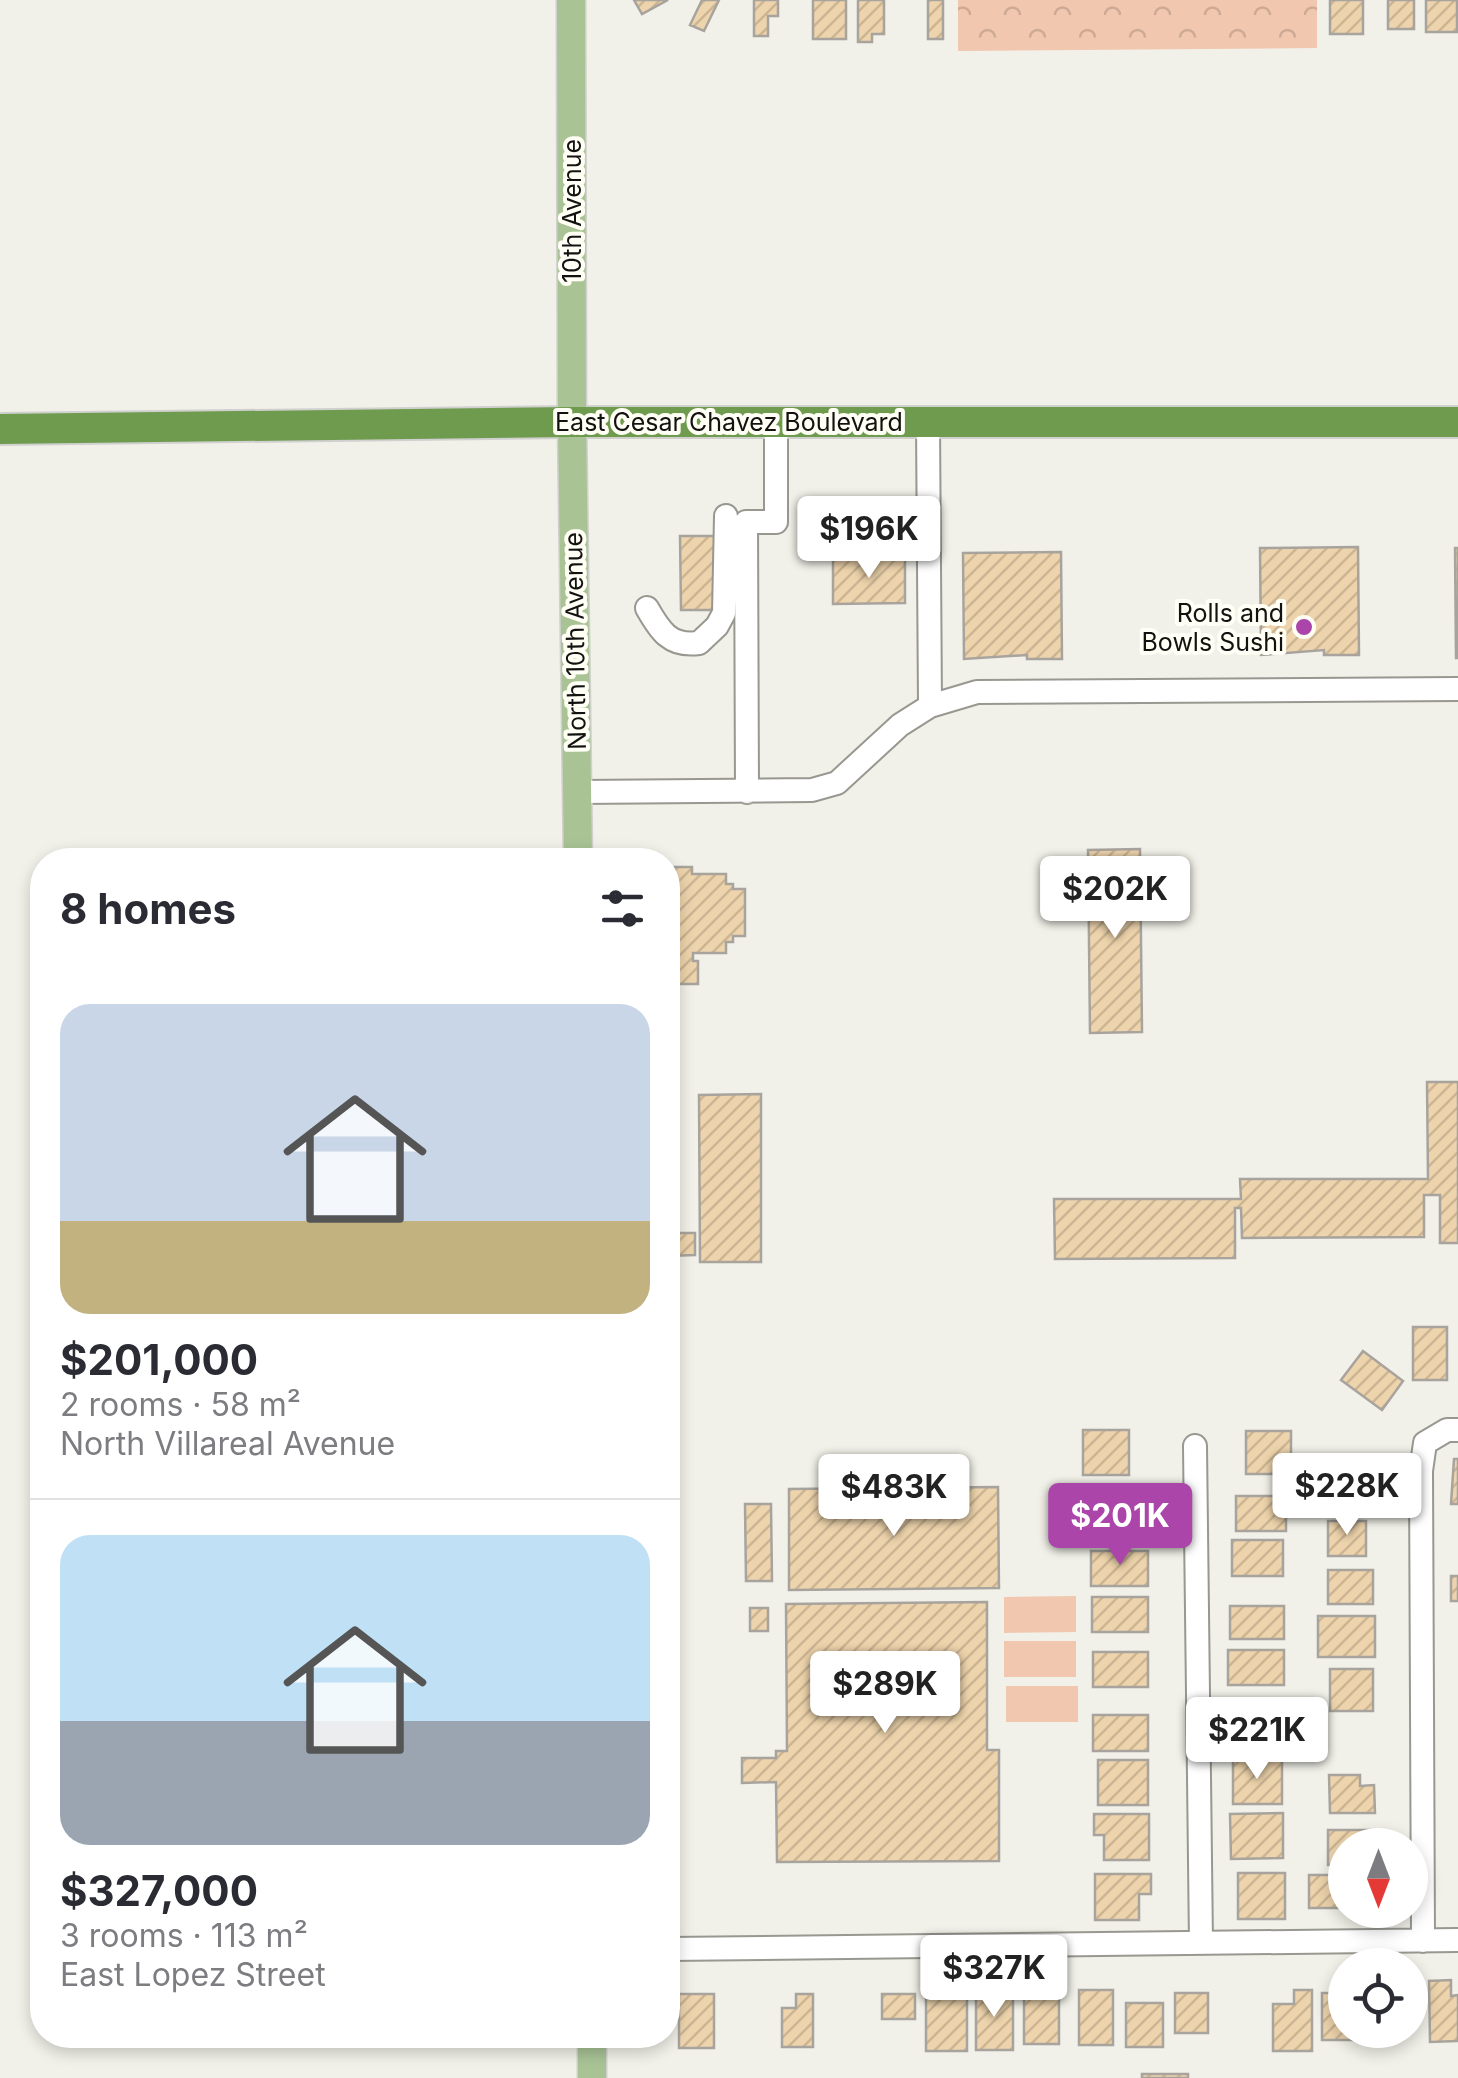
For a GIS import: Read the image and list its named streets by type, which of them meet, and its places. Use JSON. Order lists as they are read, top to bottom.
{
  "streets": {
    "highway": ["East Cesar Chavez Boulevard"],
    "main road": ["10th Avenue", "North 10th Avenue"]
  },
  "crossings": [
    ["10th Avenue", "East Cesar Chavez Boulevard"],
    ["10th Avenue", "North 10th Avenue"],
    ["East Cesar Chavez Boulevard", "North 10th Avenue"]
  ],
  "places": ["Rolls and Bowls Sushi"],
  "north": "bottom",
  "page": {
    "price": [
      "$196K",
      "$202K",
      "$228K",
      "$483K",
      "$201K",
      "$289K",
      "$221K",
      "$327K"
    ],
    "heading": "8 homes",
    "list": [
      {
        "name": "$201,000",
        "note": "2 rooms · 58 m² · North Villareal Avenue"
      },
      {
        "name": "$327,000",
        "note": "3 rooms · 113 m² · East Lopez Street"
      }
    ]
  }
}
